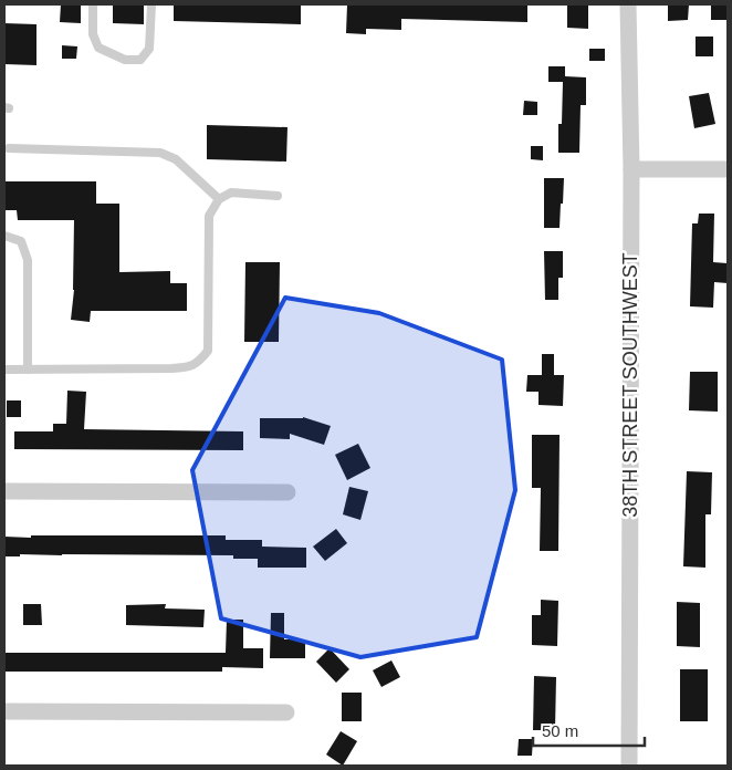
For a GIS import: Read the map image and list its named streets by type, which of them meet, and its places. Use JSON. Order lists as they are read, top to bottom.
{
  "streets": {
    "street": ["38TH STREET SOUTHWEST"]
  },
  "scale_bar": "50 m"
}
